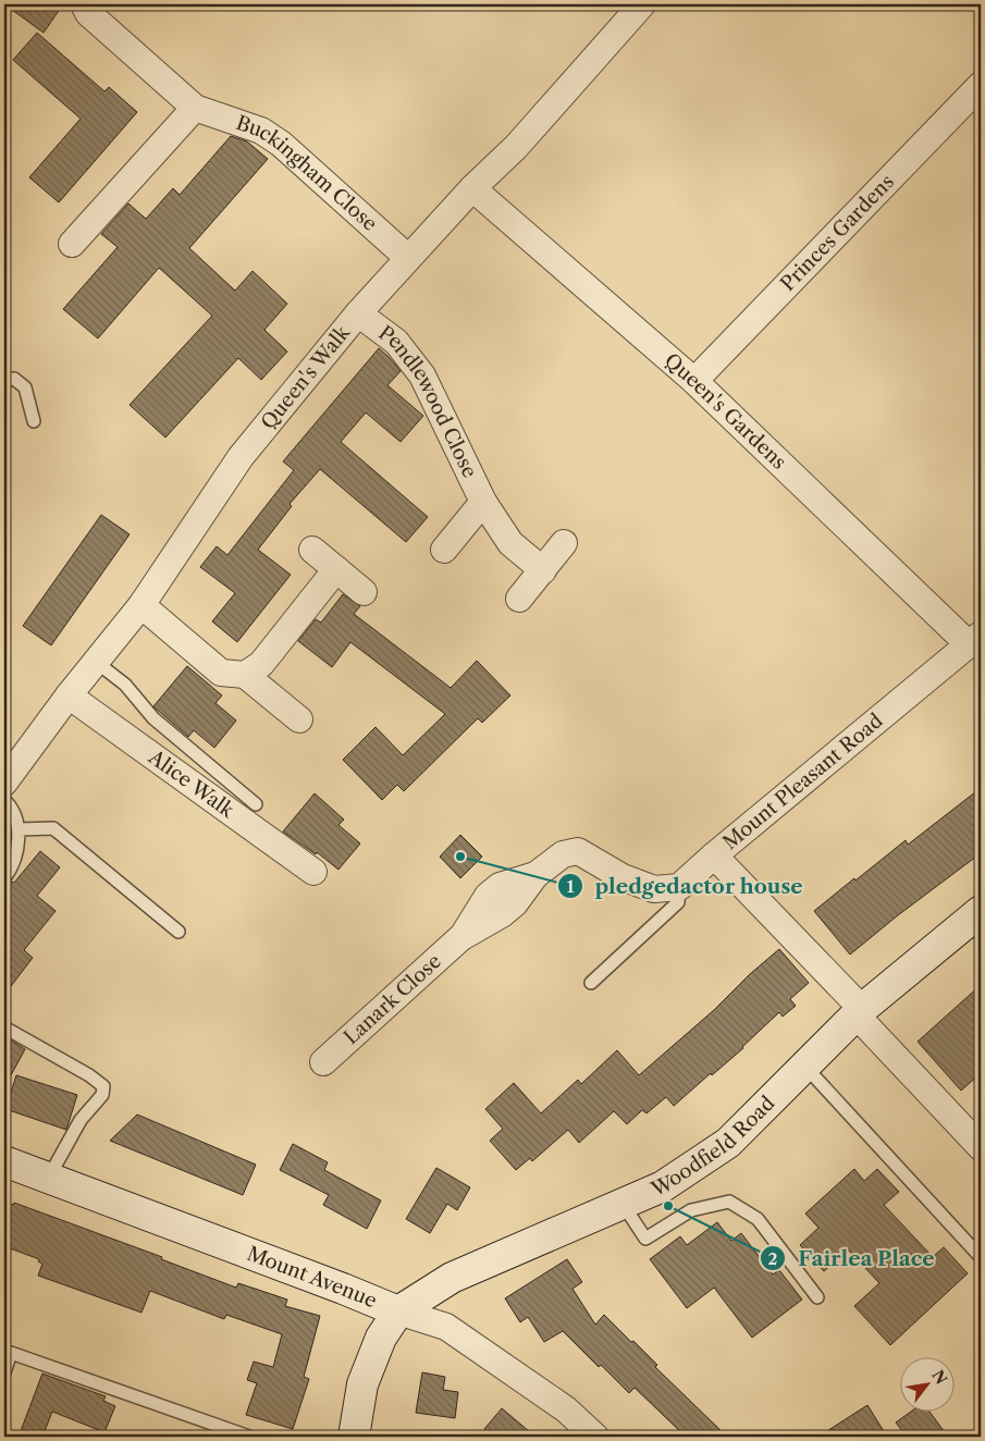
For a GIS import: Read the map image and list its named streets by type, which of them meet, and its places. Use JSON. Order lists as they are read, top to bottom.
{
  "streets": {
    "street": [
      "Buckingham Close",
      "Princes Gardens",
      "Queen's Walk",
      "Pendlewood Close",
      "Queen's Gardens",
      "Mount Pleasant Road",
      "Alice Walk",
      "Lanark Close",
      "Woodfield Road",
      "Mount Avenue"
    ]
  },
  "crossings": [
    ["Buckingham Close", "Queen's Walk"],
    ["Princes Gardens", "Queen's Gardens"],
    ["Queen's Walk", "Pendlewood Close"],
    ["Queen's Walk", "Queen's Gardens"],
    ["Queen's Walk", "Alice Walk"],
    ["Queen's Gardens", "Mount Pleasant Road"],
    ["Mount Pleasant Road", "Woodfield Road"],
    ["Woodfield Road", "Mount Avenue"]
  ],
  "places": ["pledgedactor house", "Fairlea Place"],
  "north": "top right"
}
